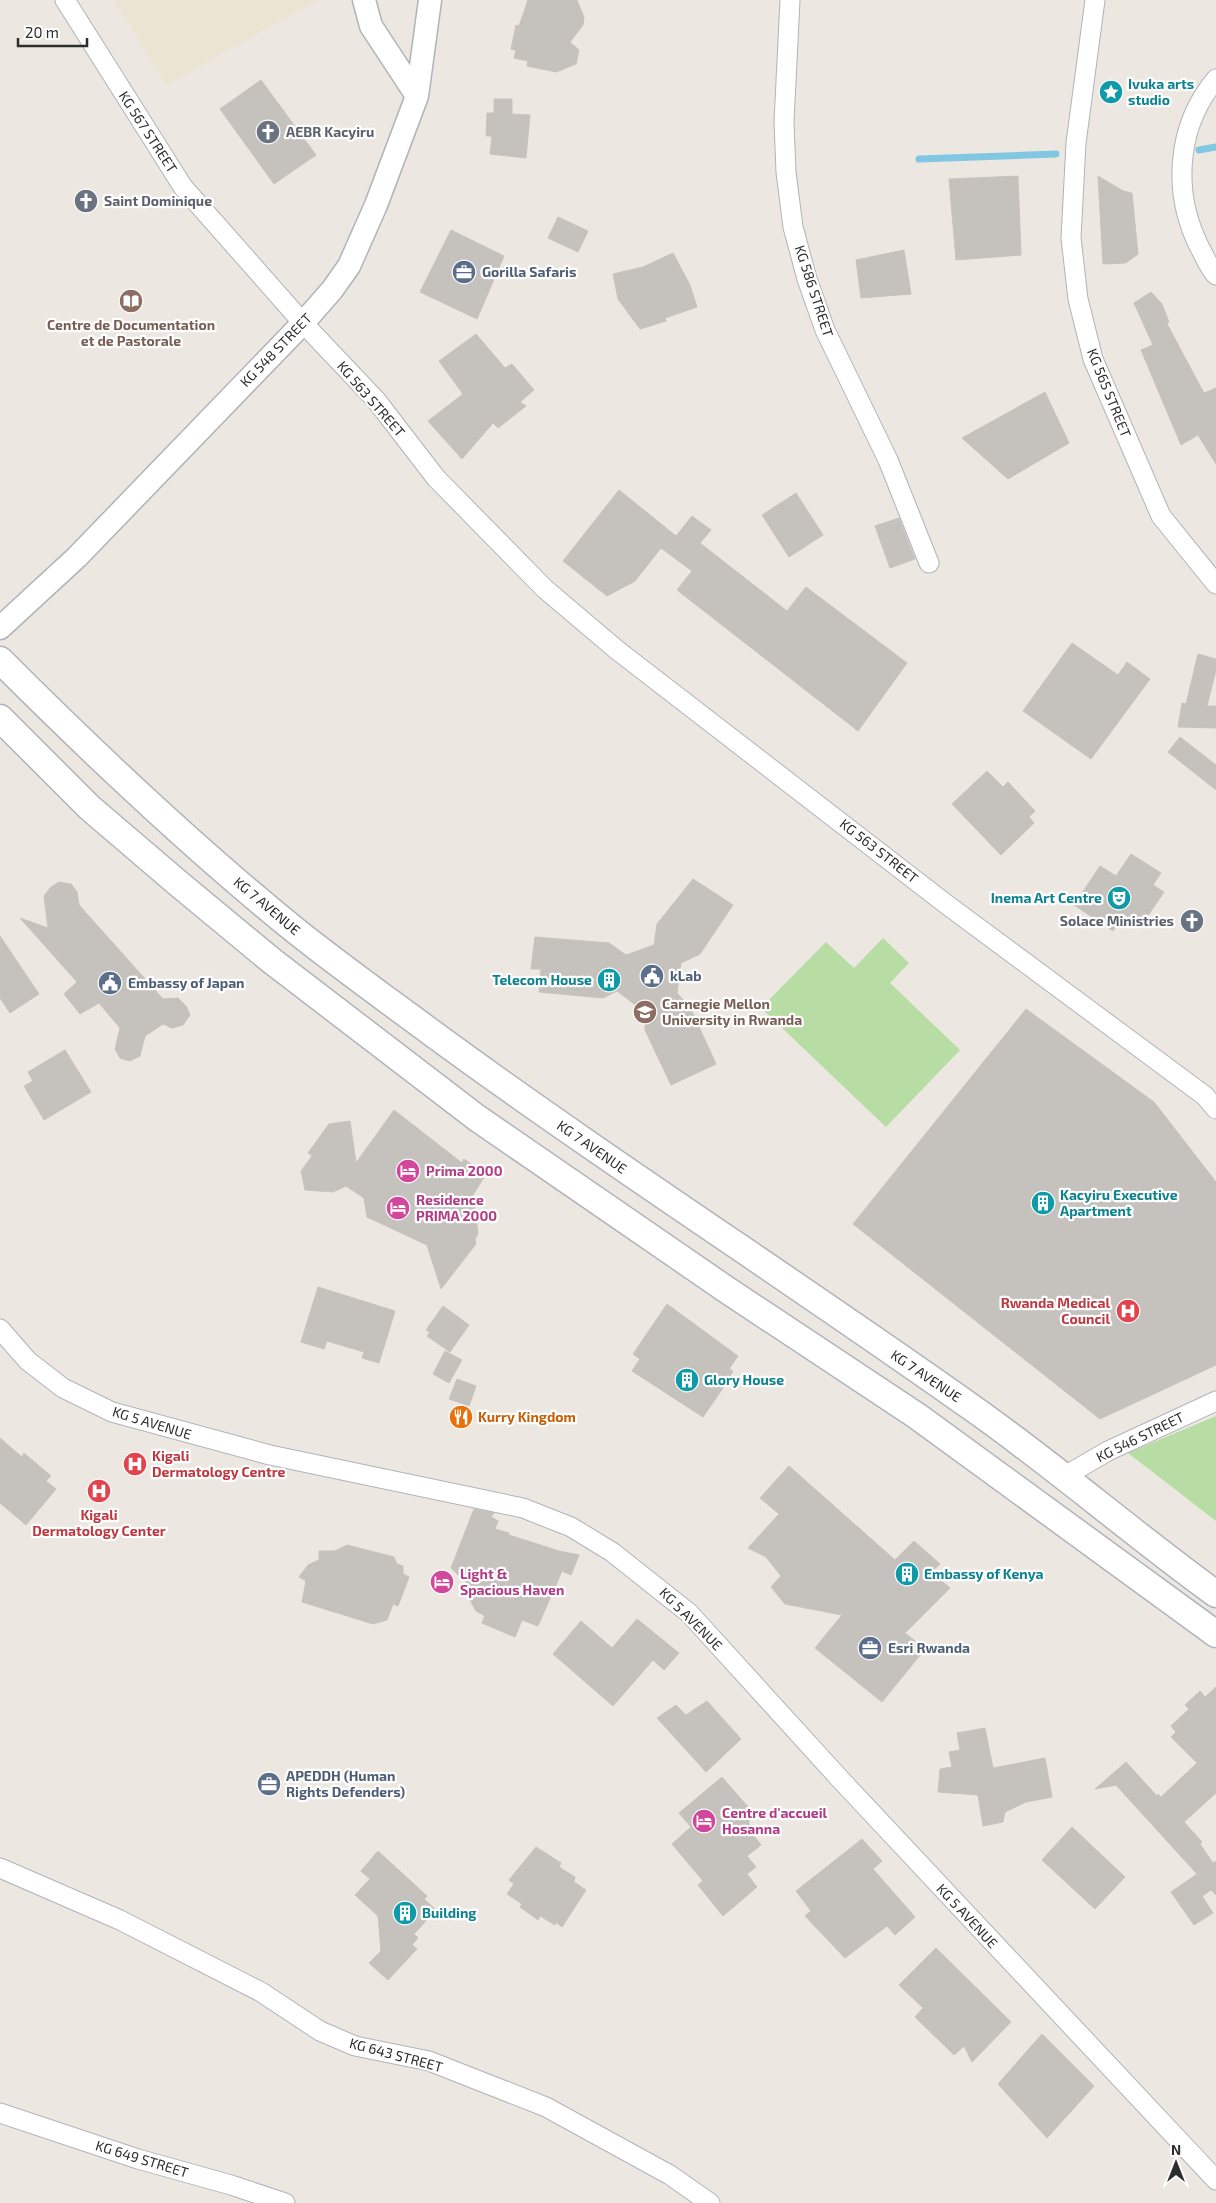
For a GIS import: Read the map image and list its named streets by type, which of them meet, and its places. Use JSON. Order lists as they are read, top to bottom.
{
  "streets": {
    "main road": ["KG 7 AVENUE"],
    "street": [
      "KG 567 STREET",
      "KG 586 STREET",
      "KG 548 STREET",
      "KG 565 STREET",
      "KG 563 STREET",
      "KG 5 AVENUE",
      "KG 546 STREET",
      "KG 643 STREET",
      "KG 649 STREET"
    ]
  },
  "crossings": [
    ["KG 567 STREET", "KG 548 STREET"],
    ["KG 567 STREET", "KG 563 STREET"],
    ["KG 548 STREET", "KG 563 STREET"],
    ["KG 7 AVENUE", "KG 546 STREET"]
  ],
  "places": {
    "place": ["Ivuka arts studio"],
    "church": ["AEBR Kacyiru", "Saint Dominique", "Solace Ministries"],
    "office": ["Gorilla Safaris", "Esri Rwanda", "APEDDH (Human Rights Defenders)"],
    "library": ["Centre de Documentation et de Pastorale"],
    "theatre": ["Inema Art Centre"],
    "public building": ["kLab", "Embassy of Japan"],
    "building": [
      "Telecom House",
      "Kacyiru Executive Apartment",
      "Glory House",
      "Embassy of Kenya",
      "Building"
    ],
    "school or university": ["Carnegie Mellon University in Rwanda"],
    "hotel": [
      "Prima 2000",
      "Residence PRIMA 2000",
      "Light & Spacious Haven",
      "Centre d'accueil Hosanna"
    ],
    "hospital": ["Rwanda Medical Council", "Kigali Dermatology Centre", "Kigali Dermatology Center"],
    "restaurant": ["Kurry Kingdom"]
  },
  "scale_bar": "20 m",
  "north": "top"
}
